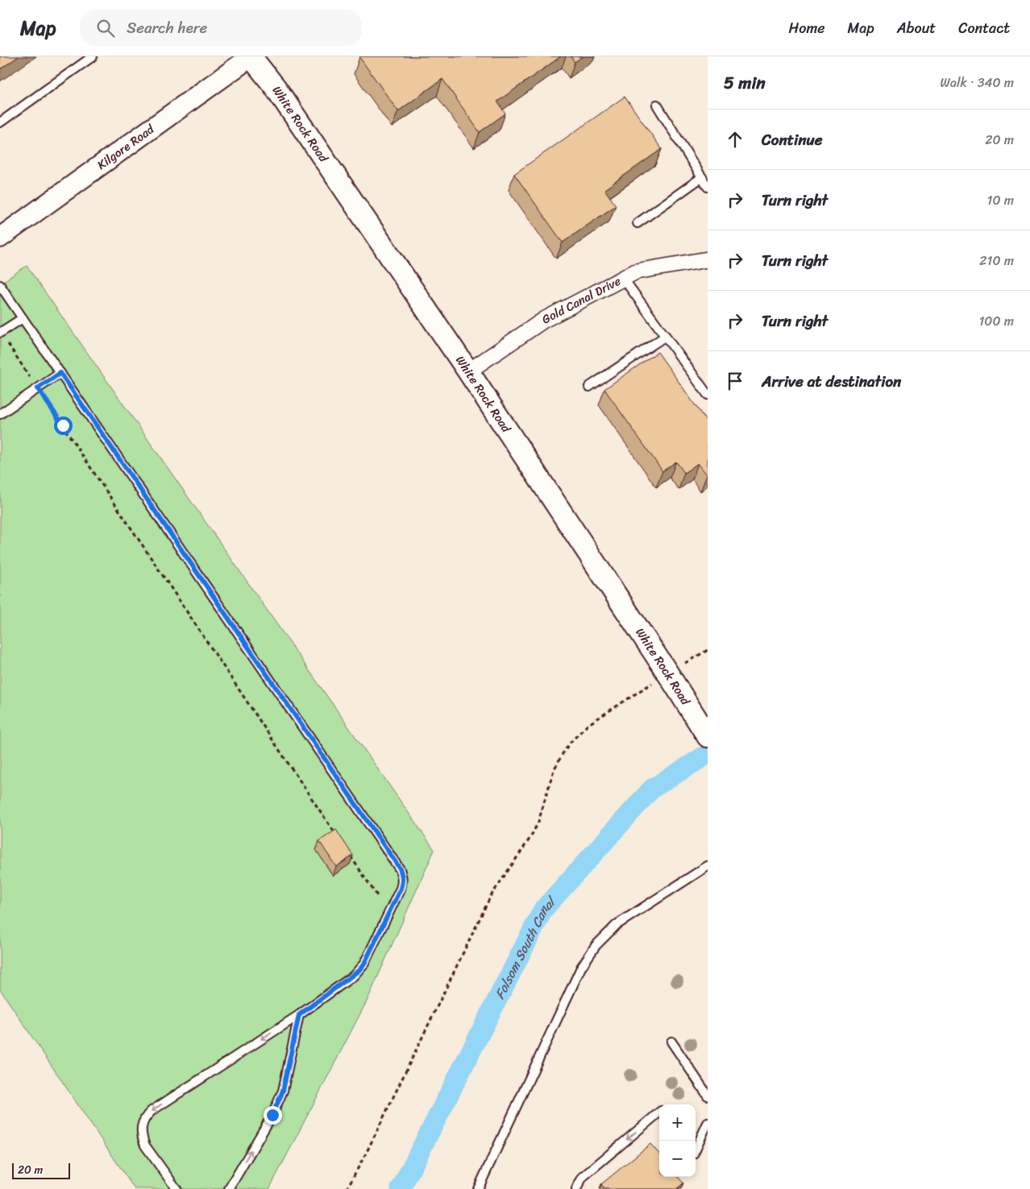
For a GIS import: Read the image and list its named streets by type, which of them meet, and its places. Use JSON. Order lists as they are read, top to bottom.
{
  "streets": {
    "main road": ["White Rock Road"],
    "street": ["Kilgore Road", "Gold Canal Drive"]
  },
  "crossings": [
    ["White Rock Road", "Kilgore Road"],
    ["White Rock Road", "Gold Canal Drive"]
  ],
  "water": ["Folsom South Canal"],
  "scale_bar": "20 m",
  "page": {
    "header": "Map",
    "search": "Search here",
    "nav": [
      "Home",
      "Map",
      "About",
      "Contact"
    ],
    "heading": ["5 min", "Walk · 340 m"],
    "list": [
      ["Continue", "20 m"],
      ["Turn right", "10 m"],
      ["Turn right", "210 m"],
      ["Turn right", "100 m"],
      "Arrive at destination"
    ],
    "map_buttons": ["+", "−"],
    "scale": "20 m"
  }
}
